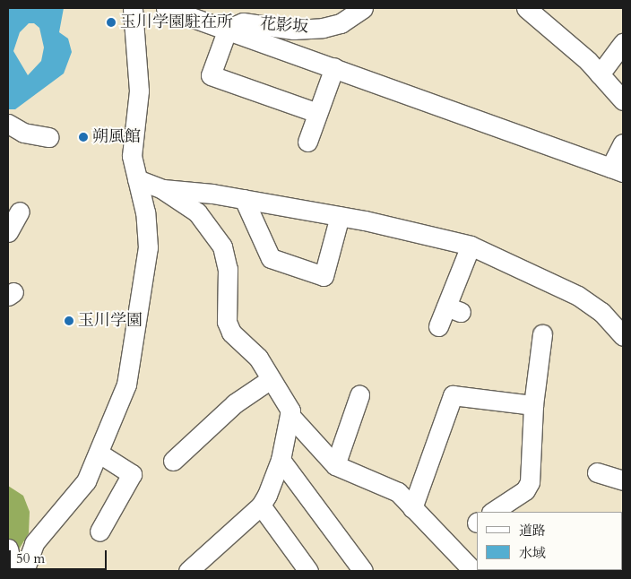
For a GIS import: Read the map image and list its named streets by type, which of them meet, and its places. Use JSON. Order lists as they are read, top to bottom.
{
  "streets": {
    "street": ["花影坂"]
  },
  "places": ["玉川学園駐在所", "朔風館", "玉川学園"],
  "legend": ["道路", "水域"],
  "scale_bar": "50 m"
}
